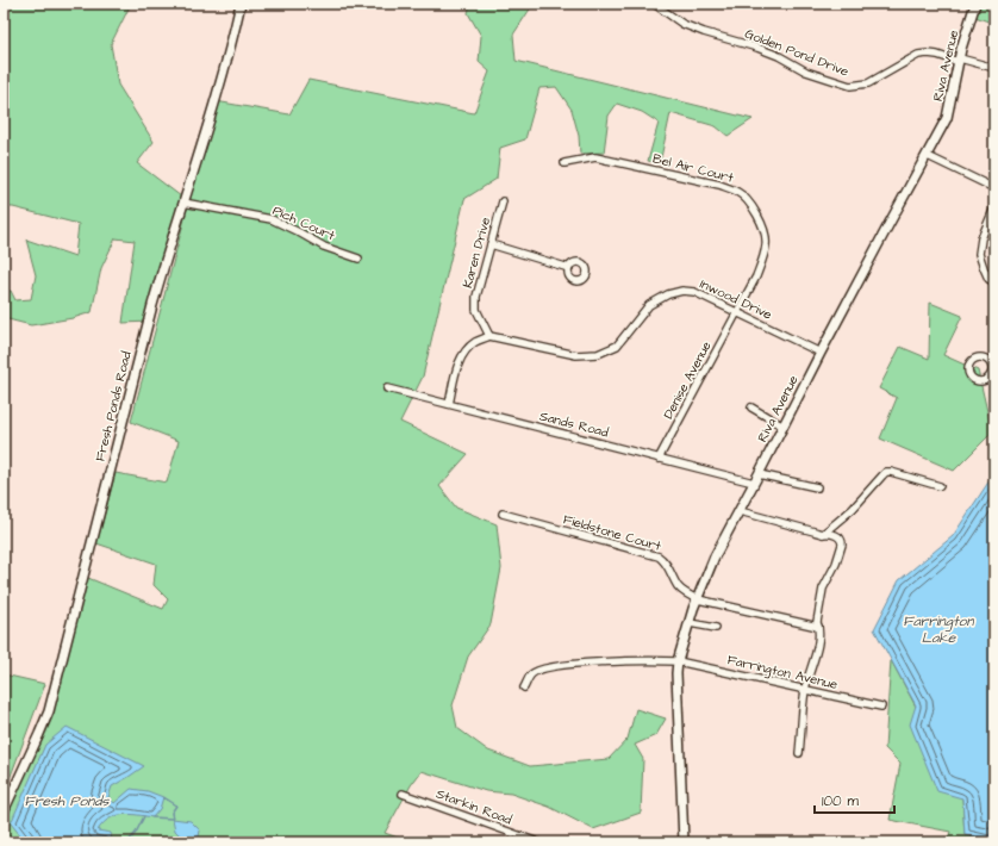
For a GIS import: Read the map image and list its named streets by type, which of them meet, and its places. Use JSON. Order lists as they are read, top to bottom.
{
  "streets": {
    "street": [
      "Golden Pond Drive",
      "Riva Avenue",
      "Bel Air Court",
      "Pich Court",
      "Karen Drive",
      "Inwood Drive",
      "Denise Avenue",
      "Fresh Ponds Road",
      "Sands Road",
      "Fieldstone Court",
      "Farrington Avenue",
      "Starkin Road"
    ]
  },
  "crossings": [
    ["Golden Pond Drive", "Riva Avenue"],
    ["Riva Avenue", "Inwood Drive"],
    ["Riva Avenue", "Sands Road"],
    ["Riva Avenue", "Fieldstone Court"],
    ["Riva Avenue", "Farrington Avenue"],
    ["Bel Air Court", "Inwood Drive"],
    ["Bel Air Court", "Denise Avenue"],
    ["Pich Court", "Fresh Ponds Road"],
    ["Karen Drive", "Inwood Drive"],
    ["Inwood Drive", "Denise Avenue"],
    ["Denise Avenue", "Sands Road"]
  ],
  "water": ["Farrington Lake", "Fresh Ponds"],
  "scale_bar": "100 m"
}
